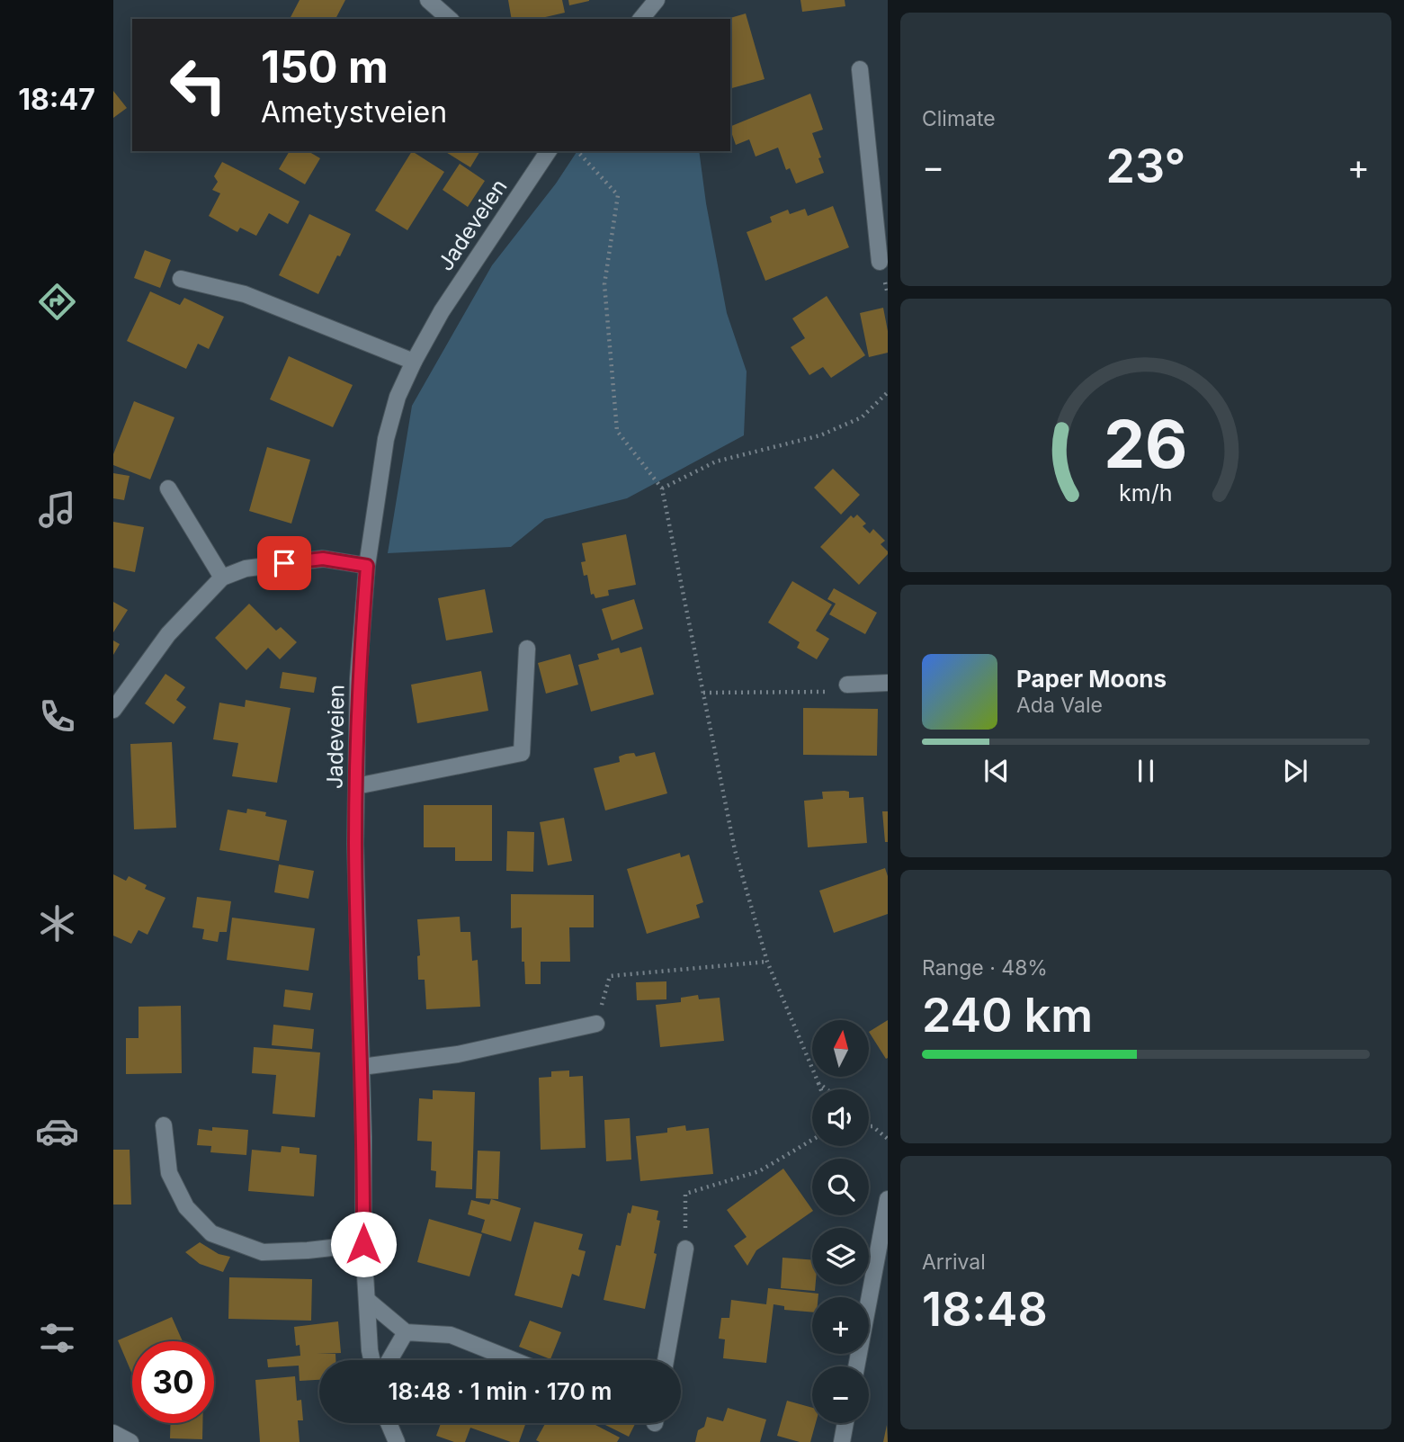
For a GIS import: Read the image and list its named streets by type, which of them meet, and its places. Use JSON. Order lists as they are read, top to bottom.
{
  "streets": {
    "street": ["Jadeveien"]
  },
  "north": "top",
  "page": {
    "tabs": "18:47",
    "tile": [
      "Climate",
      ["Range · 48%", "240 km"],
      ["Arrival", "18:48"]
    ],
    "turn": ["150 m", "Ametystveien"],
    "heat": ["−", "23°", "+"],
    "song": ["Paper Moons", "Ada Vale"],
    "map_buttons": ["+", "−"],
    "limit": "30",
    "trip": "18:48 · 1 min · 170 m",
    "gauge": ["26", "km/h"]
  }
}
